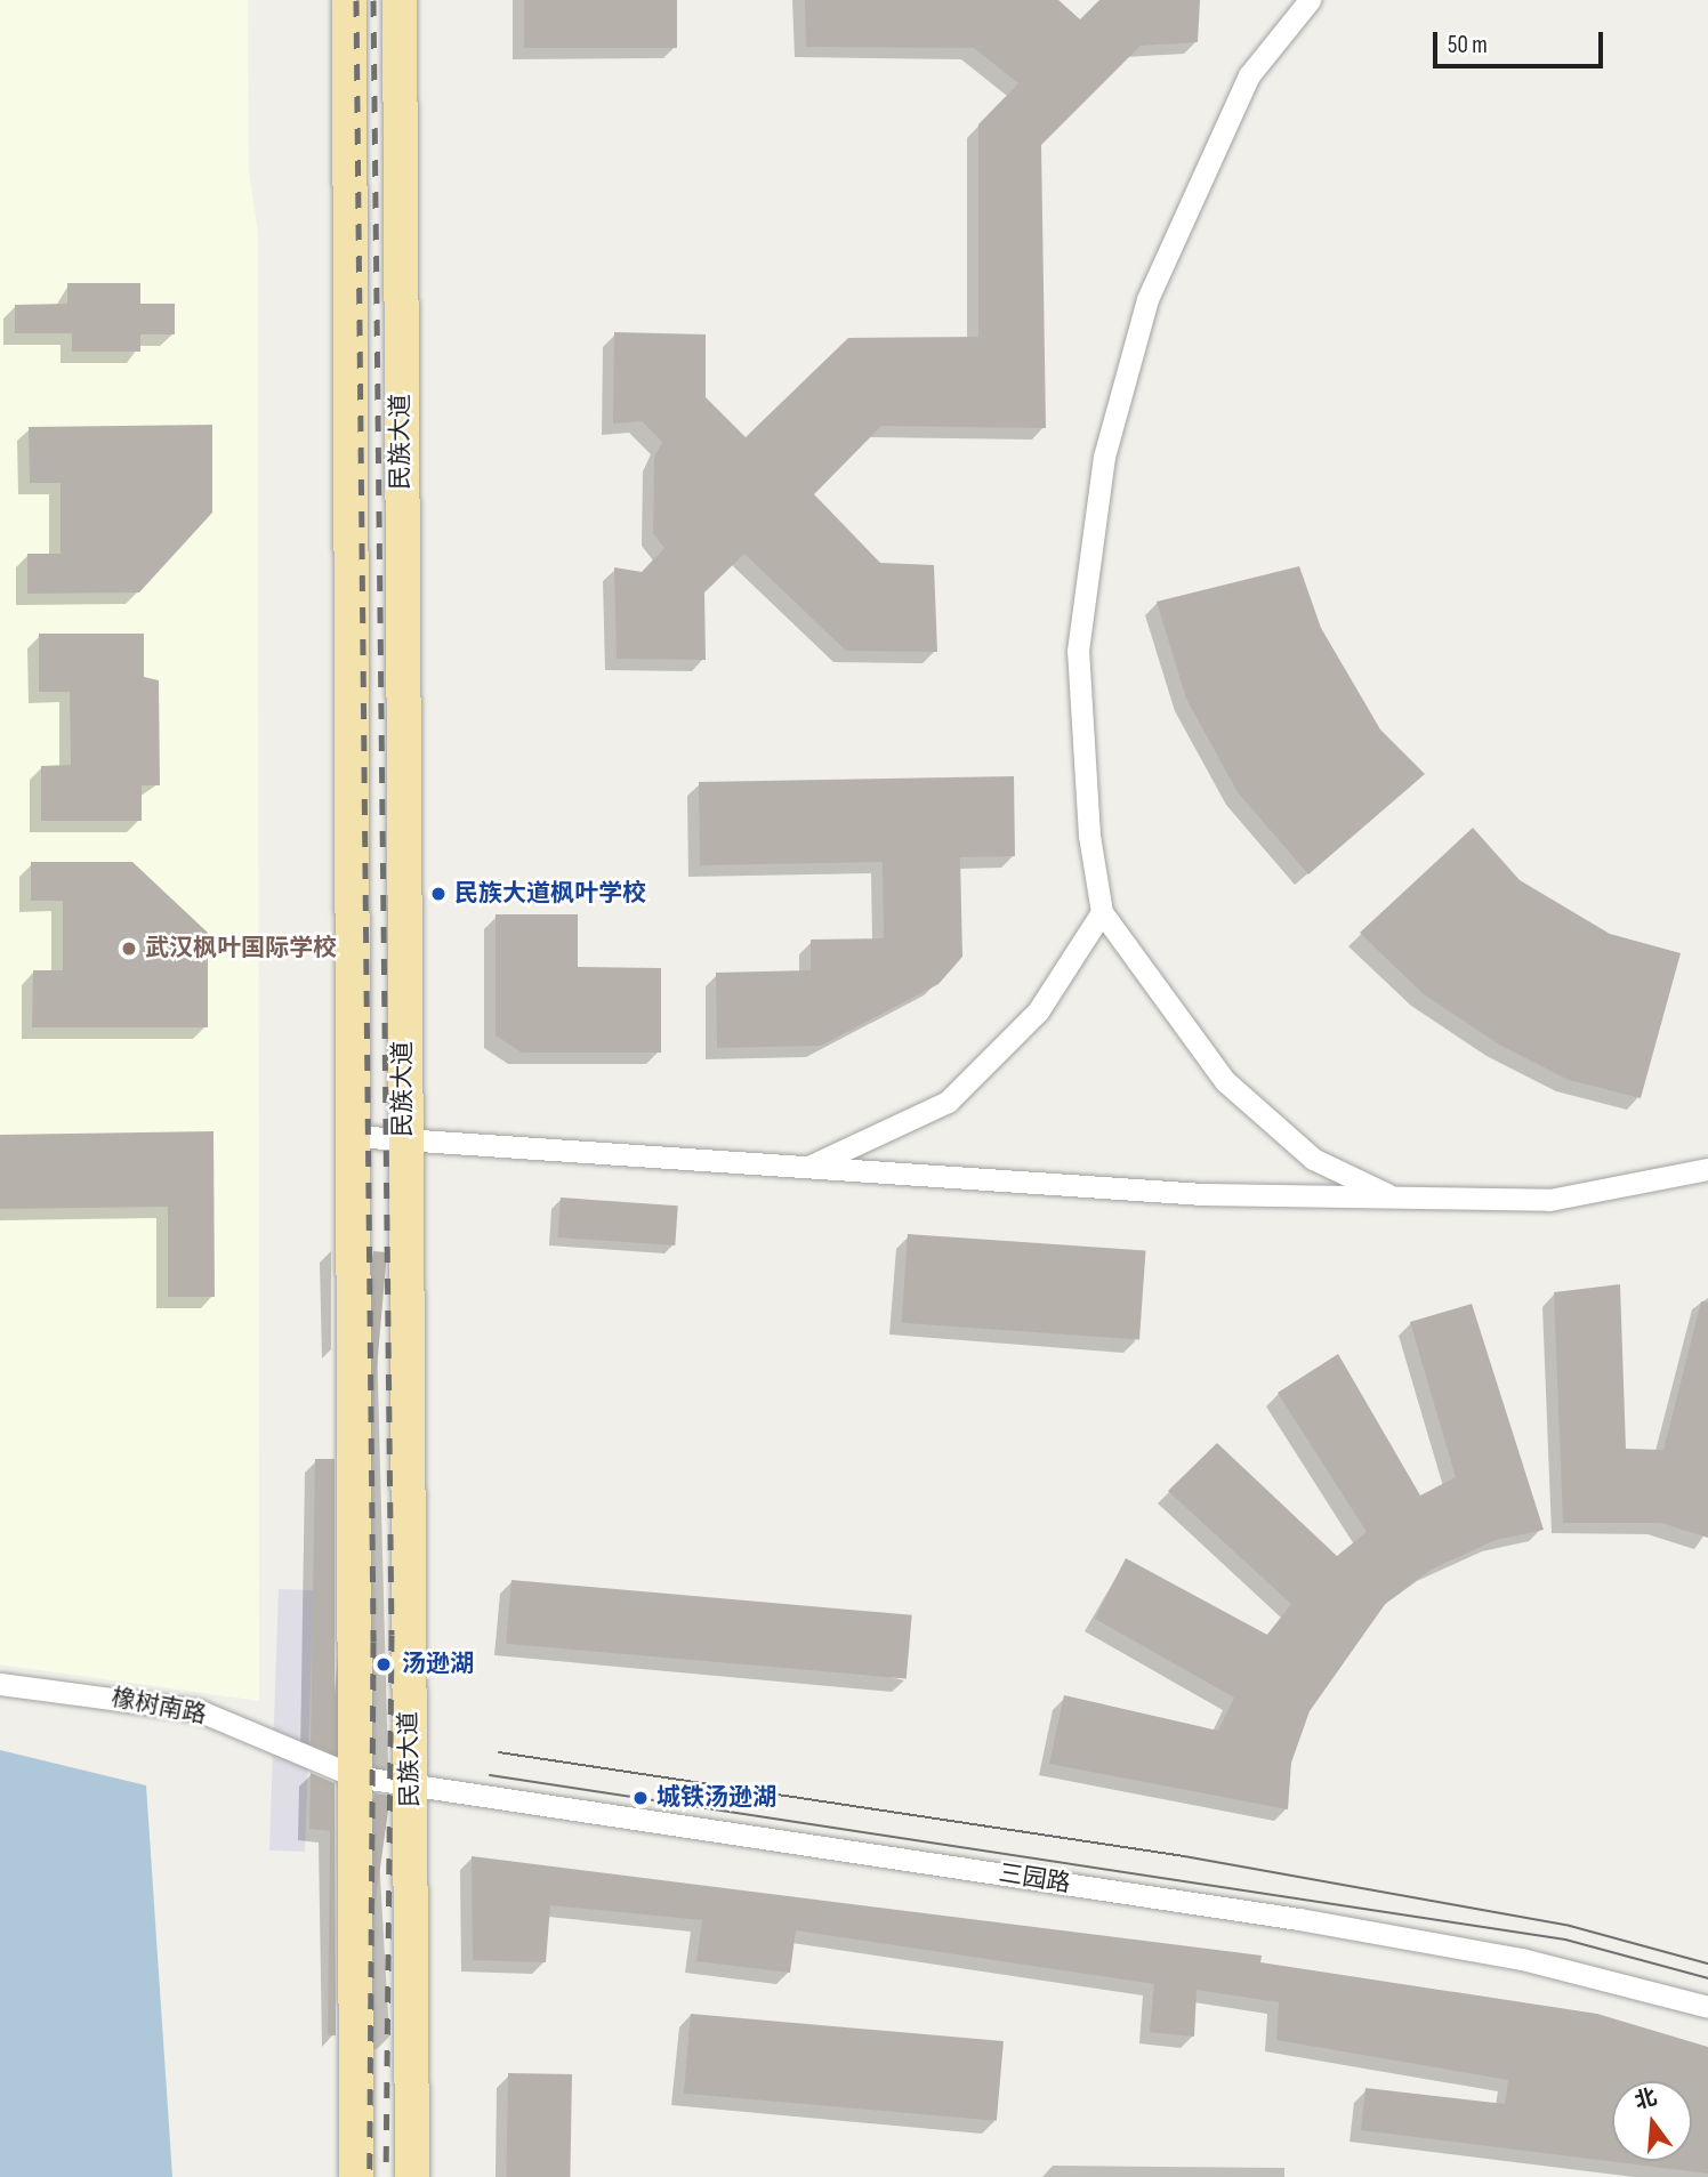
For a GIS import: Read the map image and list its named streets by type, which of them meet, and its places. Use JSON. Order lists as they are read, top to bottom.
{
  "streets": {
    "main road": ["民族大道"],
    "street": ["橡树南路", "三园路"]
  },
  "crossings": [
    ["民族大道", "橡树南路"],
    ["民族大道", "三园路"],
    ["橡树南路", "三园路"]
  ],
  "places": [
    "民族大道枫叶学校",
    "武汉枫叶国际学校",
    "汤逊湖",
    "城铁汤逊湖"
  ],
  "scale_bar": "50 m",
  "north": "top"
}
